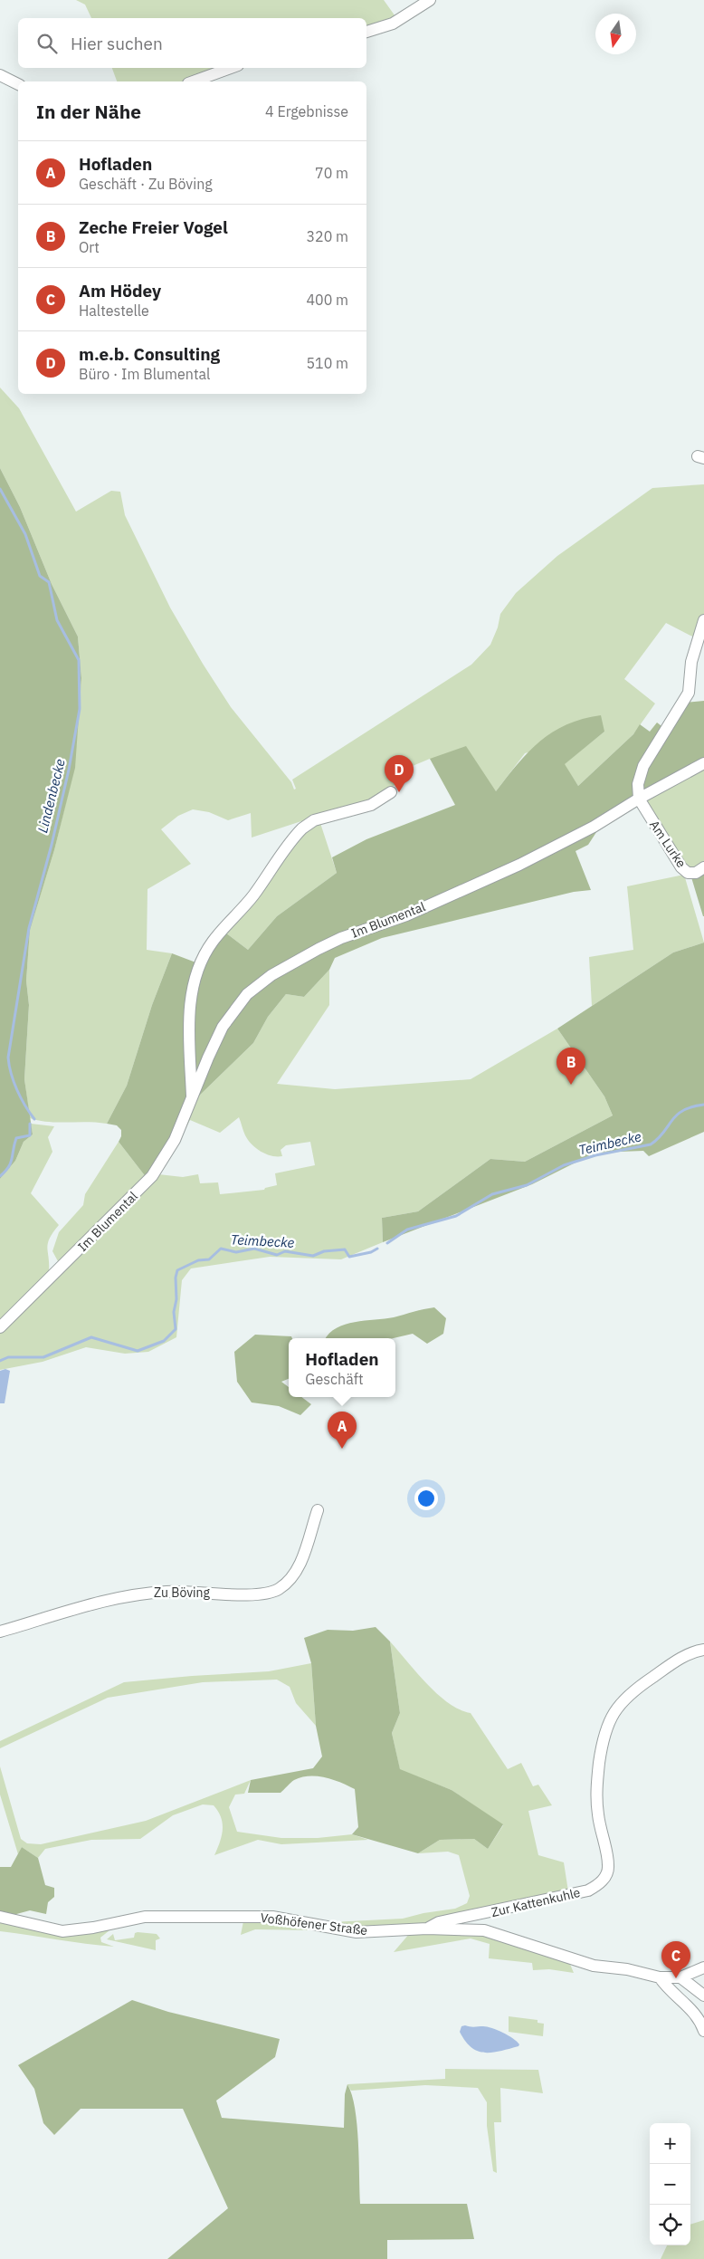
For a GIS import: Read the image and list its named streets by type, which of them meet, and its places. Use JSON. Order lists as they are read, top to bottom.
{
  "streets": {
    "street": [
      "Am Lurke",
      "Im Blumental",
      "Zu Böving",
      "Zur Kattenkuhle",
      "Voßhöfener Straße"
    ]
  },
  "crossings": [
    ["Am Lurke", "Im Blumental"],
    ["Zur Kattenkuhle", "Voßhöfener Straße"]
  ],
  "water": ["Lindenbecke", "Teimbecke"],
  "north": "bottom",
  "page": {
    "search": "Hier suchen",
    "heading": ["In der Nähe", "4 Ergebnisse"],
    "list": [
      {
        "mark": "A",
        "name": "Hofladen",
        "note": "Geschäft · Zu Böving",
        "value": "70 m"
      },
      {
        "mark": "B",
        "name": "Zeche Freier Vogel",
        "note": "Ort",
        "value": "320 m"
      },
      {
        "mark": "C",
        "name": "Am Hödey",
        "note": "Haltestelle",
        "value": "400 m"
      },
      {
        "mark": "D",
        "name": "m.e.b. Consulting",
        "note": "Büro · Im Blumental",
        "value": "510 m"
      }
    ],
    "pins": [
      "D",
      "B",
      "A",
      "C"
    ],
    "popup": ["Hofladen", "Geschäft"],
    "map_buttons": ["+", "−"]
  }
}
